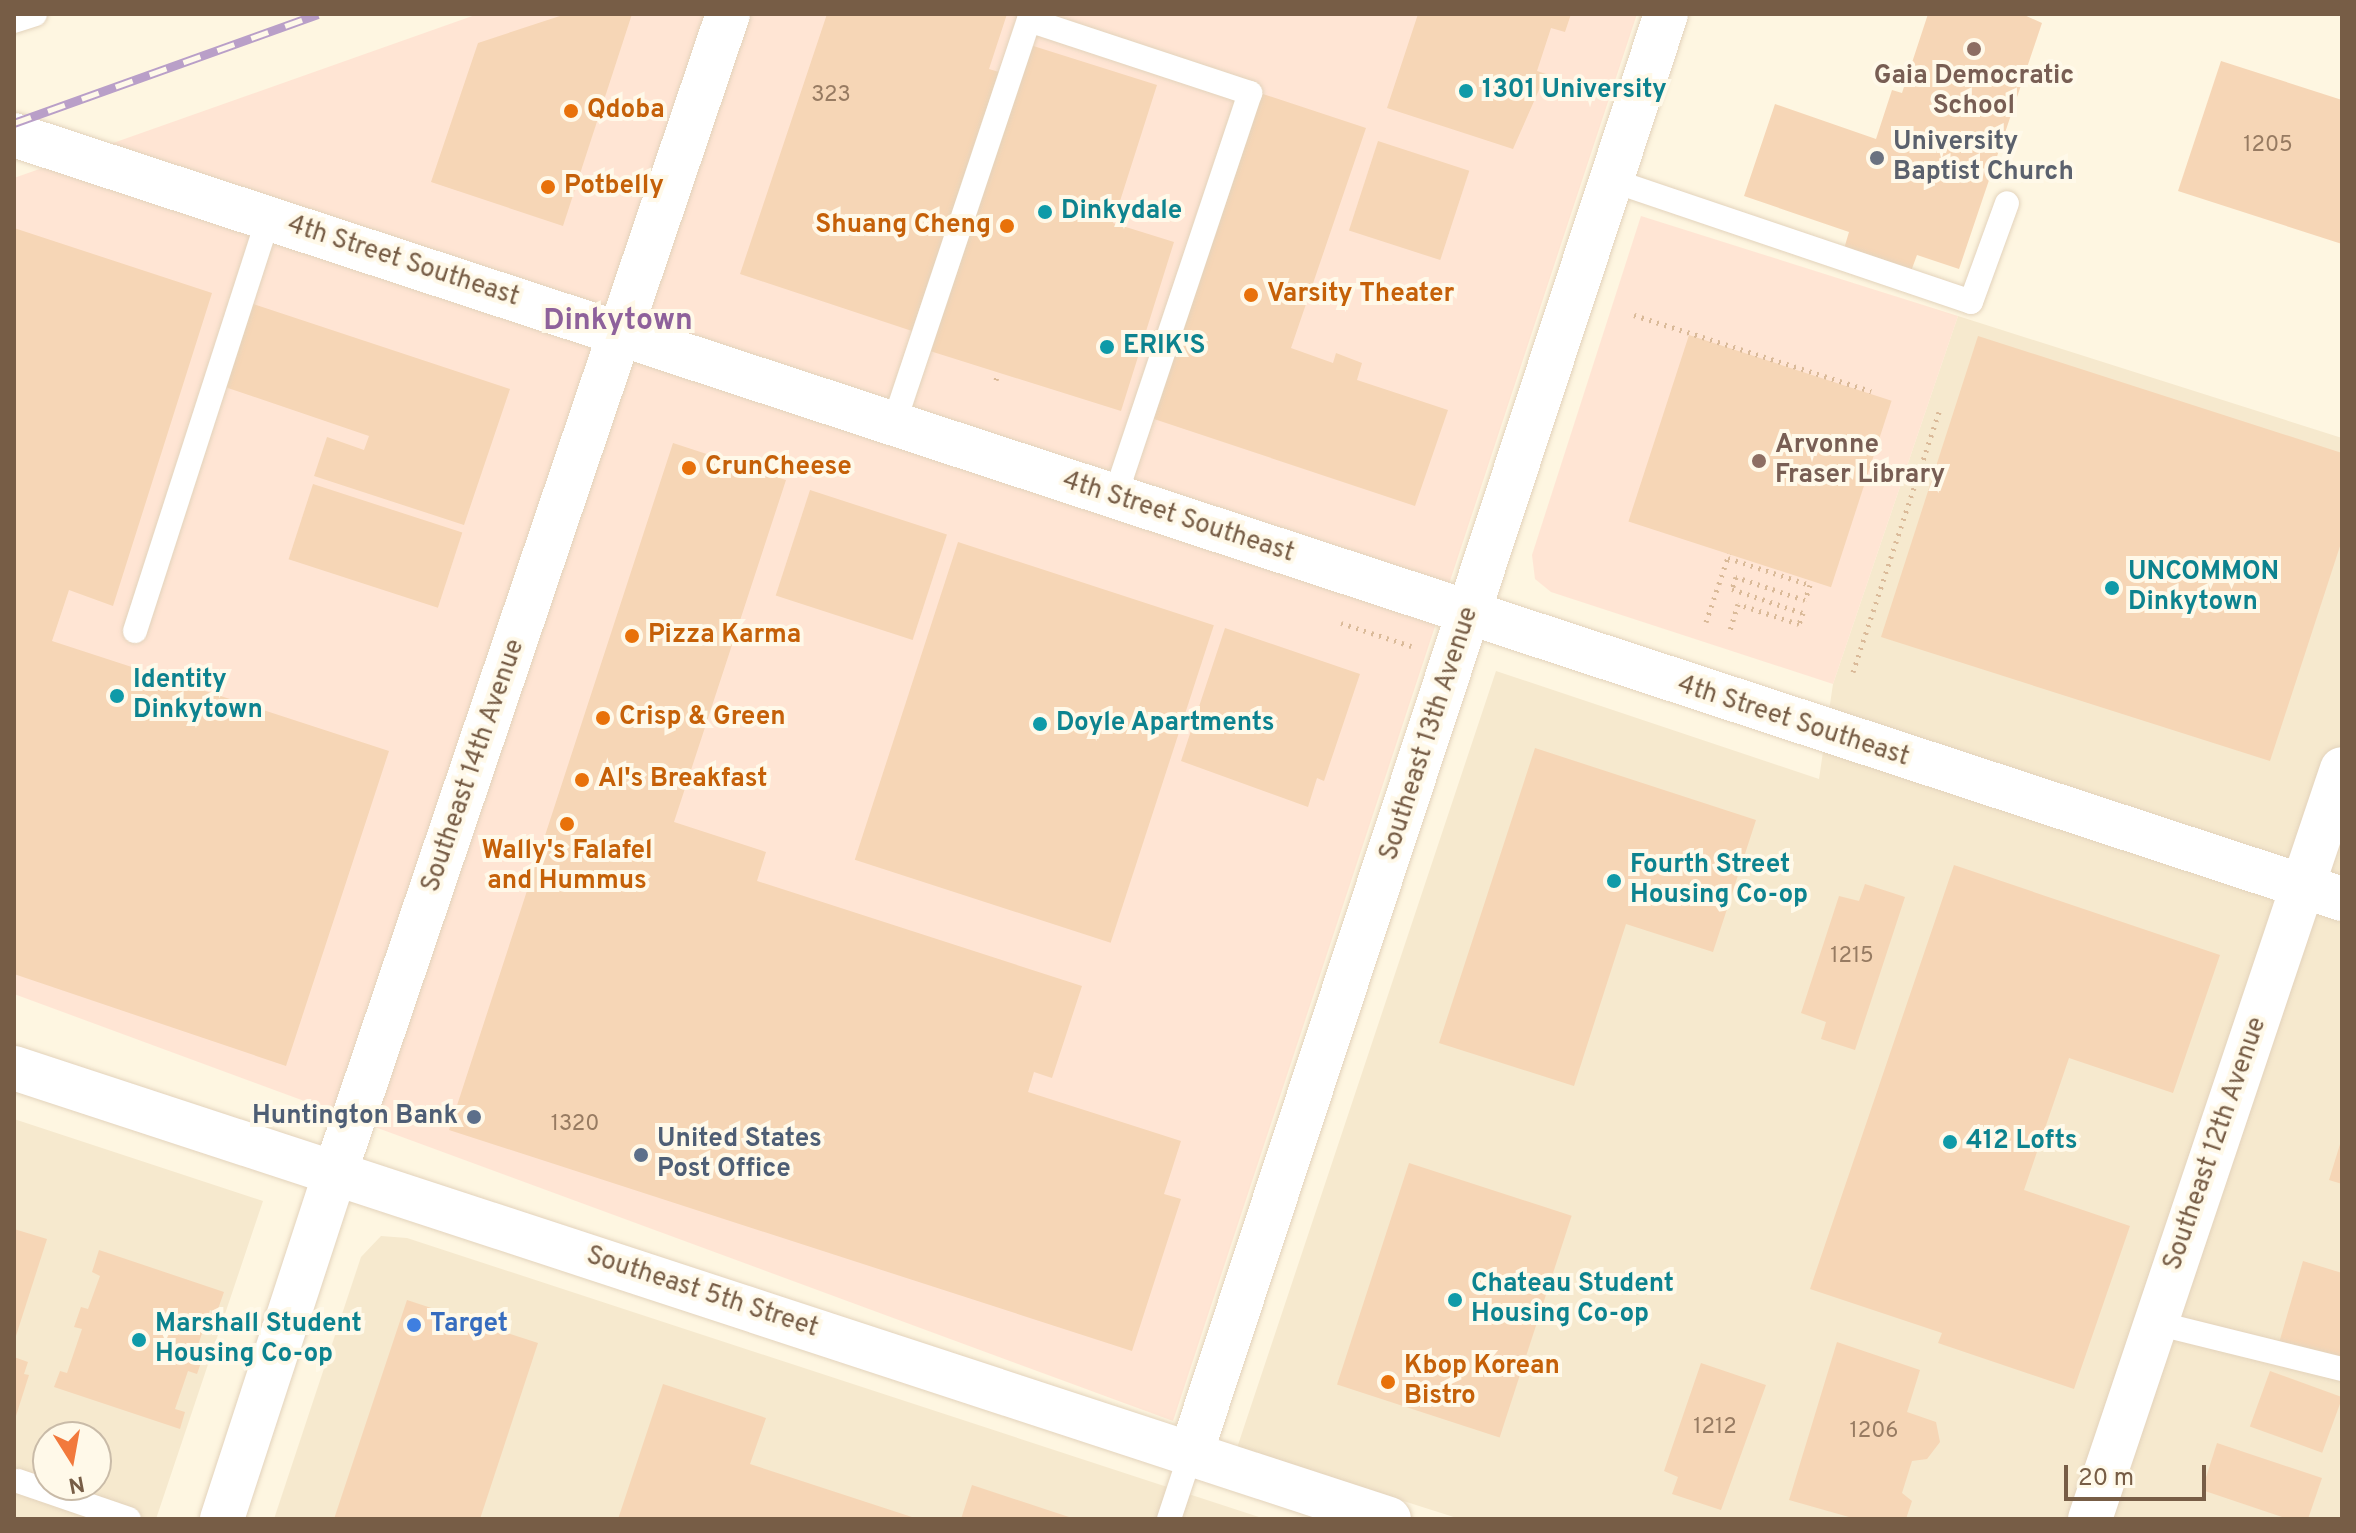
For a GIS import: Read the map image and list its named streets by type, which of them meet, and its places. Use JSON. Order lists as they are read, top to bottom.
{
  "streets": {
    "street": [
      "4th Street Southeast",
      "Southeast 13th Avenue",
      "Southeast 14th Avenue",
      "Southeast 12th Avenue",
      "Southeast 5th Street"
    ]
  },
  "crossings": [
    ["4th Street Southeast", "Southeast 13th Avenue"],
    ["4th Street Southeast", "Southeast 14th Avenue"],
    ["4th Street Southeast", "Southeast 12th Avenue"],
    ["Southeast 13th Avenue", "Southeast 5th Street"],
    ["Southeast 14th Avenue", "Southeast 5th Street"]
  ],
  "districts": ["Dinkytown"],
  "places": [
    "Gaia Democratic School",
    "1301 University",
    "Qdoba",
    "University Baptist Church",
    "Potbelly",
    "Dinkydale",
    "Shuang Cheng",
    "Varsity Theater",
    "ERIK'S",
    "Arvonne Fraser Library",
    "CrunCheese",
    "UNCOMMON Dinkytown",
    "Pizza Karma",
    "Identity Dinkytown",
    "Crisp & Green",
    "Doyle Apartments",
    "Al's Breakfast",
    "Wally's Falafel and Hummus",
    "Fourth Street Housing Co-op",
    "Huntington Bank",
    "412 Lofts",
    "United States Post Office",
    "Chateau Student Housing Co-op",
    "Target",
    "Marshall Student Housing Co-op",
    "Kbop Korean Bistro"
  ],
  "house_numbers": [
    "323",
    "1205",
    "1215",
    "1320",
    "1212",
    "1206"
  ],
  "scale_bar": "20 m",
  "north": "bottom"
}
